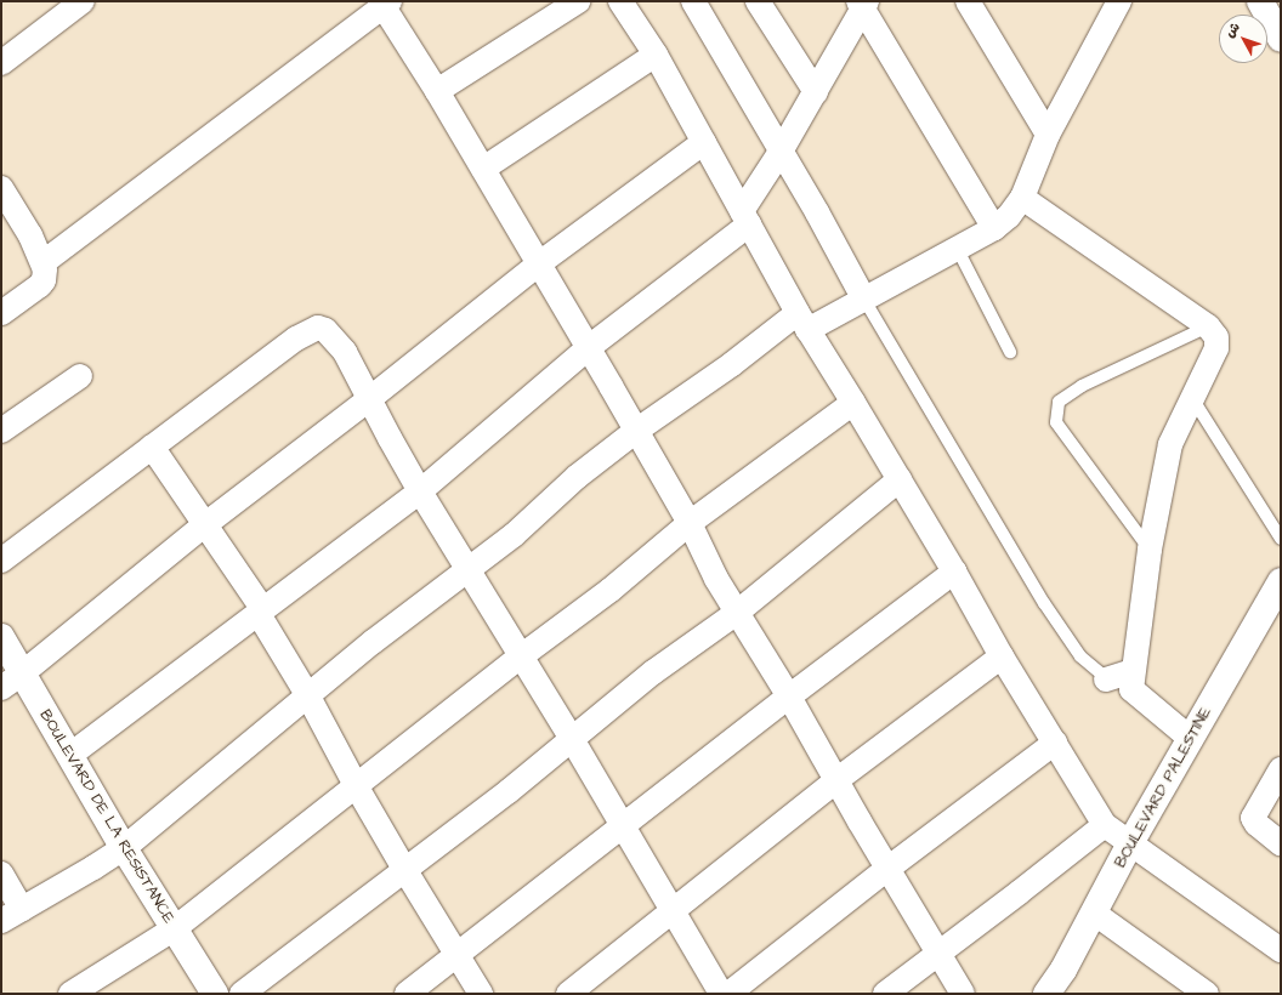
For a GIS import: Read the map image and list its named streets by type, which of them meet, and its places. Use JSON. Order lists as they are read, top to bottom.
{
  "streets": {
    "street": ["BOULEVARD PALESTINE", "BOULEVARD DE LA RESISTANCE"]
  },
  "north": "top left"
}
